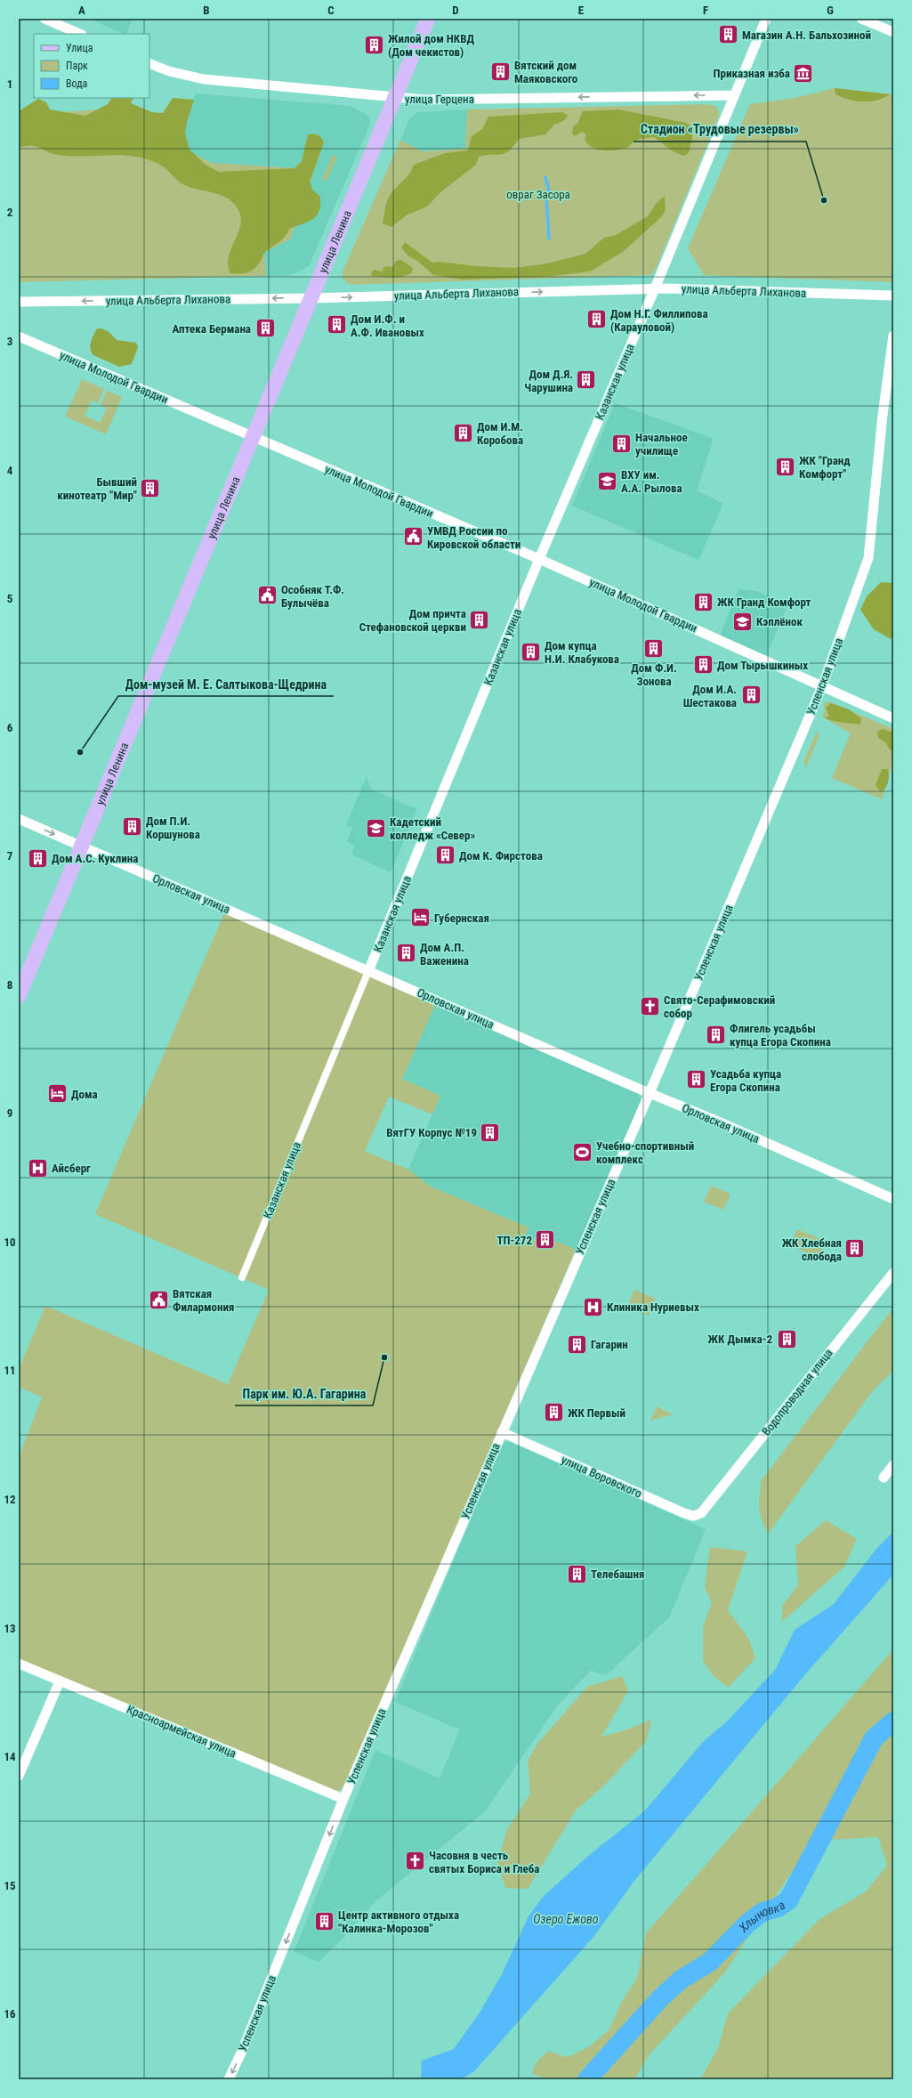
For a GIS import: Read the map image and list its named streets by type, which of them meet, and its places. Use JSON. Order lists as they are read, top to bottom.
{
  "streets": {
    "main road": ["улица Ленина"],
    "street": [
      "улица Герцена",
      "улица Альберта Лиханова",
      "улица Молодой Гвардии",
      "Казанская улица",
      "Успенская улица",
      "Орловская улица",
      "Водопроводная улица",
      "улица Воровского",
      "Красноармейская улица"
    ]
  },
  "crossings": [
    ["улица Герцена", "улица Ленина"],
    ["улица Герцена", "Казанская улица"],
    ["улица Ленина", "улица Альберта Лиханова"],
    ["улица Ленина", "улица Молодой Гвардии"],
    ["улица Ленина", "Орловская улица"],
    ["улица Альберта Лиханова", "Казанская улица"],
    ["улица Молодой Гвардии", "Казанская улица"],
    ["улица Молодой Гвардии", "Успенская улица"],
    ["Казанская улица", "Орловская улица"],
    ["Успенская улица", "Орловская улица"],
    ["Успенская улица", "улица Воровского"],
    ["Успенская улица", "Красноармейская улица"],
    ["Водопроводная улица", "улица Воровского"]
  ],
  "one_way": ["улица Герцена"],
  "water": ["Хлыновка", "Озеро Ежово"],
  "parks": ["овраг Засора"],
  "places": {
    "building": [
      "Магазин А.Н. Бальхозиной",
      "Жилой дом НКВД (Дом чекистов)",
      "Вятский дом Маяковского",
      "Дом Н.Г. Филлипова (Карауловой)",
      "Дом И.Ф. и А.Ф. Ивановых",
      "Аптека Бермана",
      "Дом Д.Я. Чарушина",
      "Дом И.М. Коробова",
      "Начальное училище",
      "ЖК \"Гранд Комфорт\"",
      "Бывший кинотеатр \"Мир\"",
      "ЖК Гранд Комфорт",
      "Дом причта Стефановской церкви",
      "Дом Ф.И. Зонова",
      "Дом купца Н.И. Клабукова",
      "Дом Тырышкиных",
      "Дом И.А. Шестакова",
      "Дом П.И. Коршунова",
      "Дом К. Фирстова",
      "Дом А.С. Куклина",
      "Дом А.П. Важенина",
      "Флигель усадьбы купца Егора Скопина",
      "Усадьба купца Егора Скопина",
      "ВятГУ Корпус №19",
      "ТП-272",
      "ЖК Хлебная слобода",
      "ЖК Дымка-2",
      "Гагарин",
      "ЖК Первый",
      "Телебашня",
      "Центр активного отдыха \"Калинка-Морозов\""
    ],
    "museum": ["Приказная изба"],
    "other": ["Стадион «Трудовые резервы»", "Дом-музей М. Е. Салтыкова-Щедрина", "Парк им. Ю.А. Гагарина"],
    "school or university": ["ВХУ им. А.А. Рылова", "Кэплёнок", "Кадетский колледж «Север»"],
    "public building": ["УМВД России по Кировской области", "Особняк Т.Ф. Булычёва", "Вятская Филармония"],
    "hotel": ["Губернская", "Дома"],
    "church": ["Свято-Серафимовский собор", "Часовня в честь святых Бориса и Глеба"],
    "sports": ["Учебно-спортивный комплекс"],
    "hospital": ["Айсберг", "Клиника Нуриевых"]
  },
  "legend": ["Улица", "Парк", "Вода"],
  "grid": {
    "columns": [
      "A",
      "B",
      "C",
      "D",
      "E",
      "F",
      "G"
    ],
    "rows": [
      "1",
      "2",
      "3",
      "4",
      "5",
      "6",
      "7",
      "8",
      "9",
      "10",
      "11",
      "12",
      "13",
      "14",
      "15",
      "16"
    ]
  }
}
